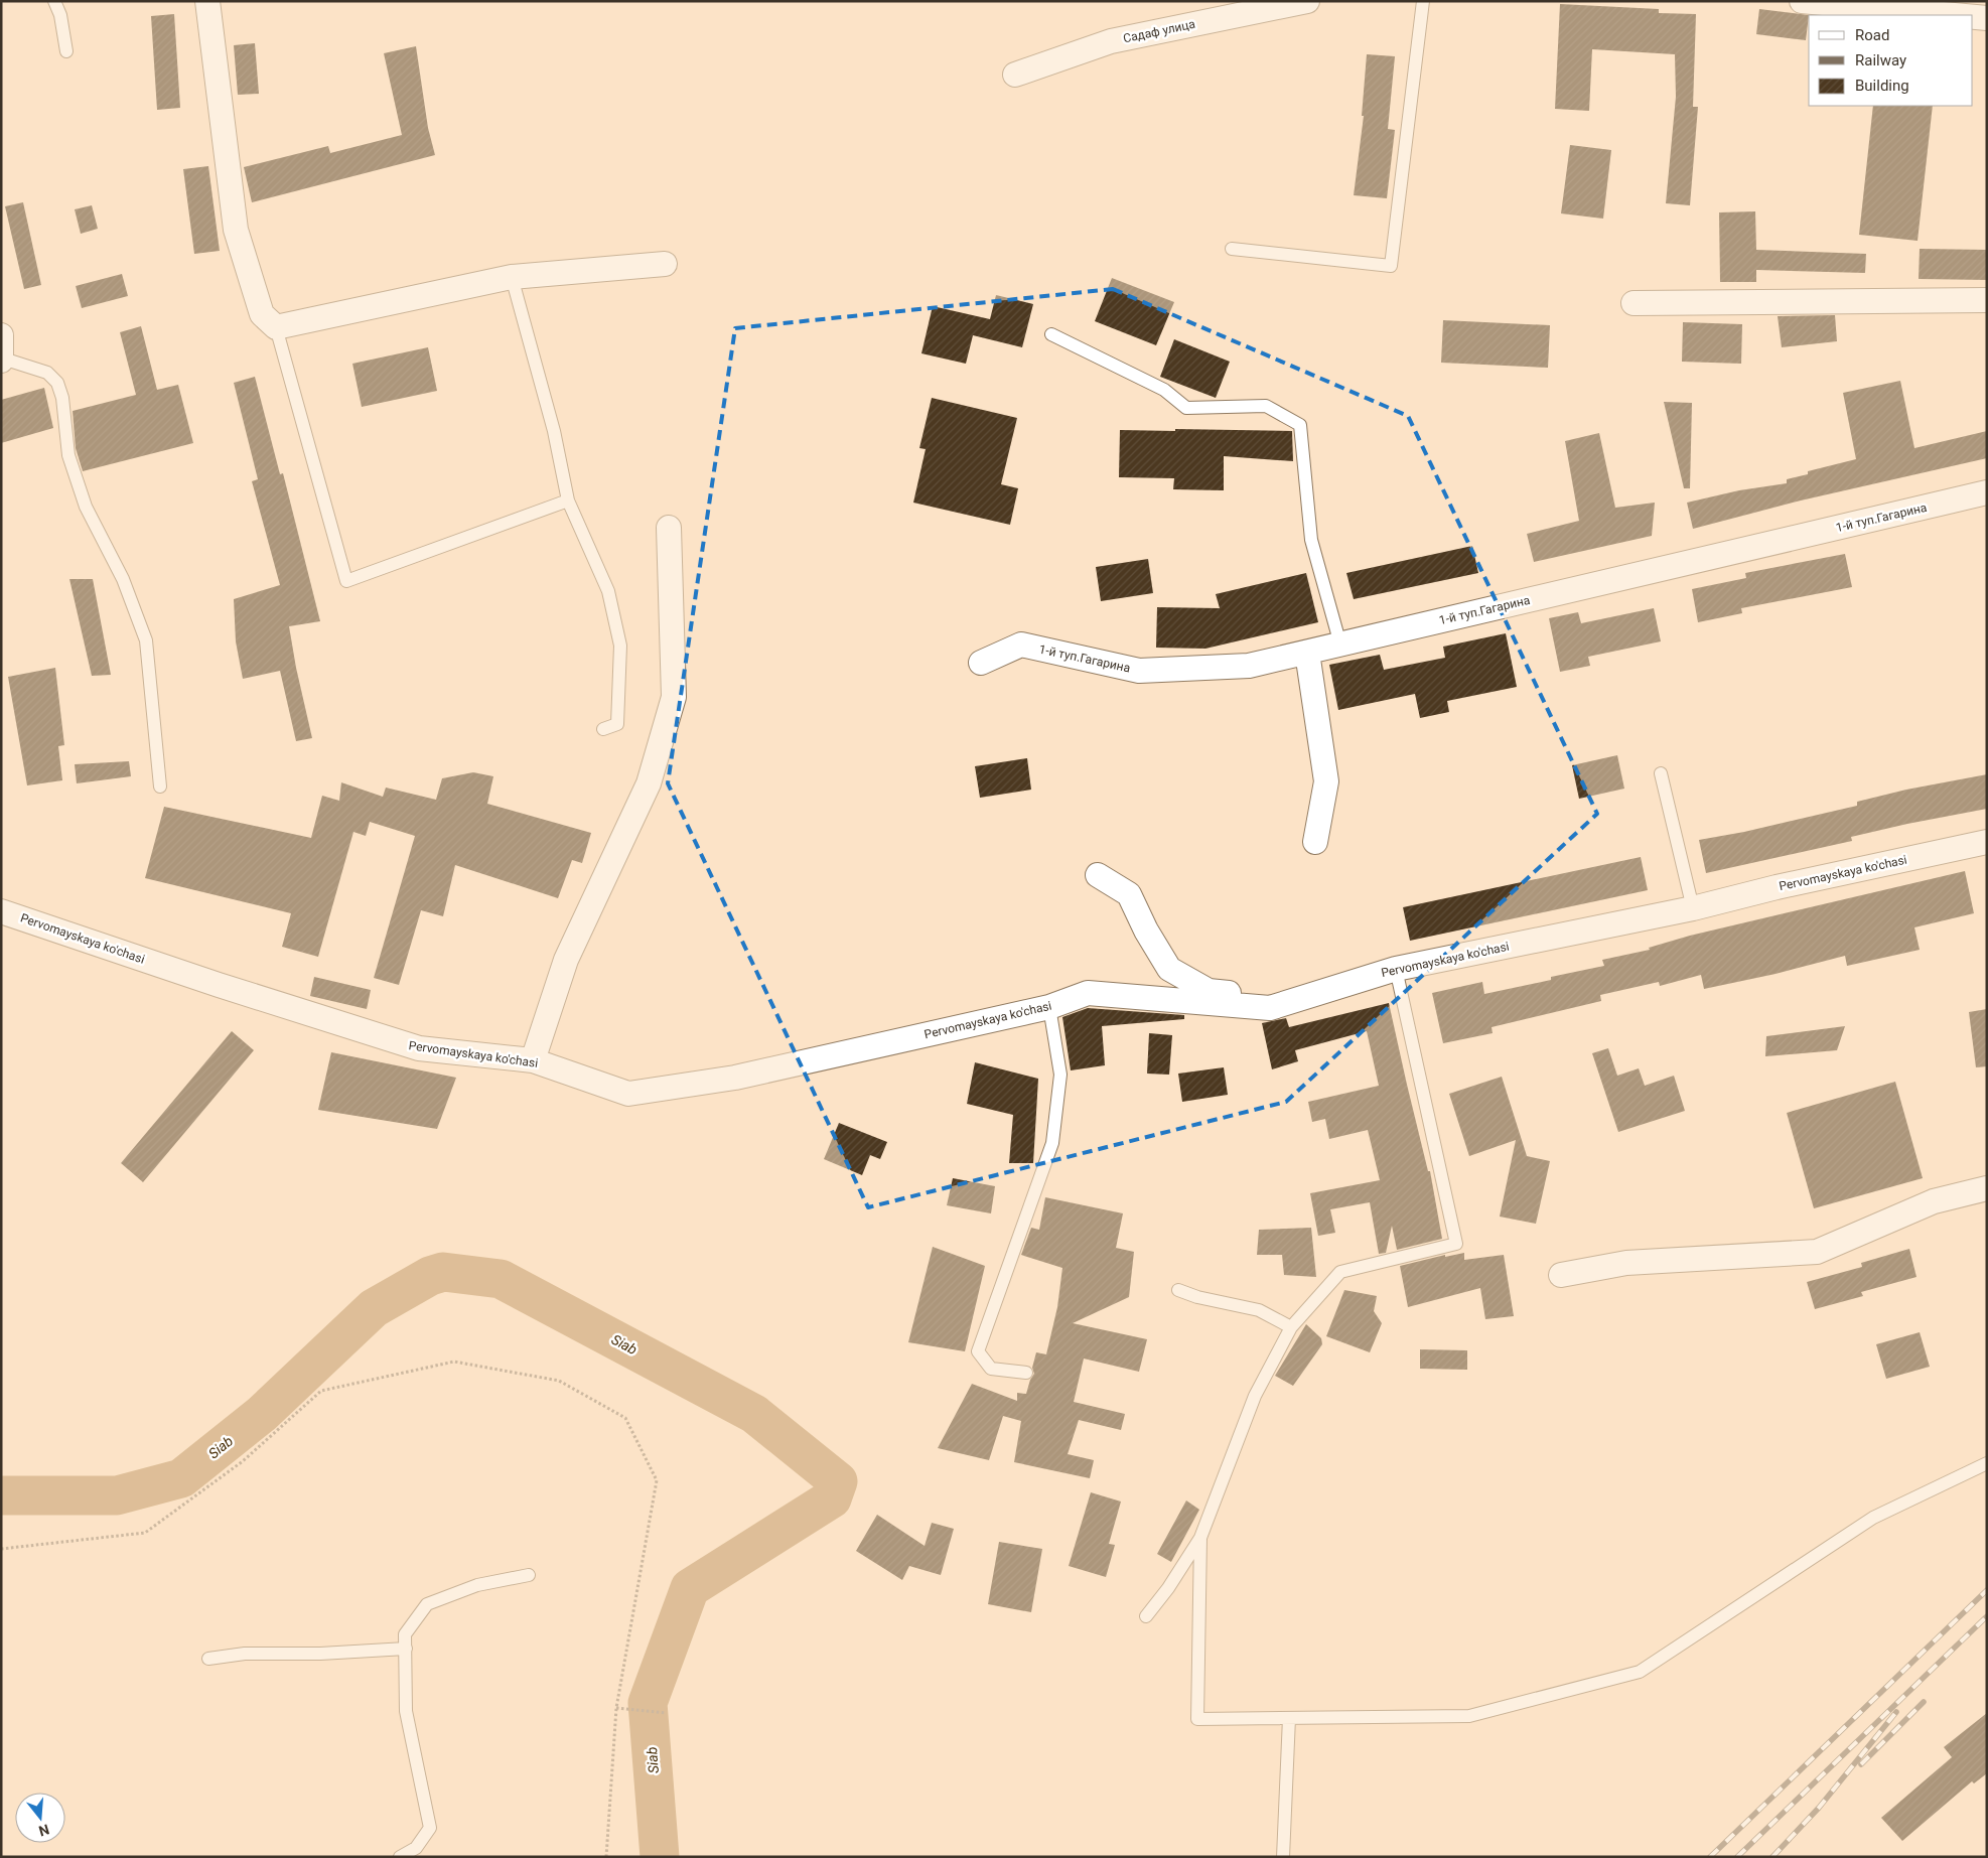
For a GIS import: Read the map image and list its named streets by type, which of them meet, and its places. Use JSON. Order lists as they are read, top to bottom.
{
  "streets": {
    "street": ["Садаф улица", "1-й туп.Гагарина", "Pervomayskaya ko'chasi"]
  },
  "water": ["Siab"],
  "legend": ["Road", "Railway", "Building"],
  "north": "bottom"
}
